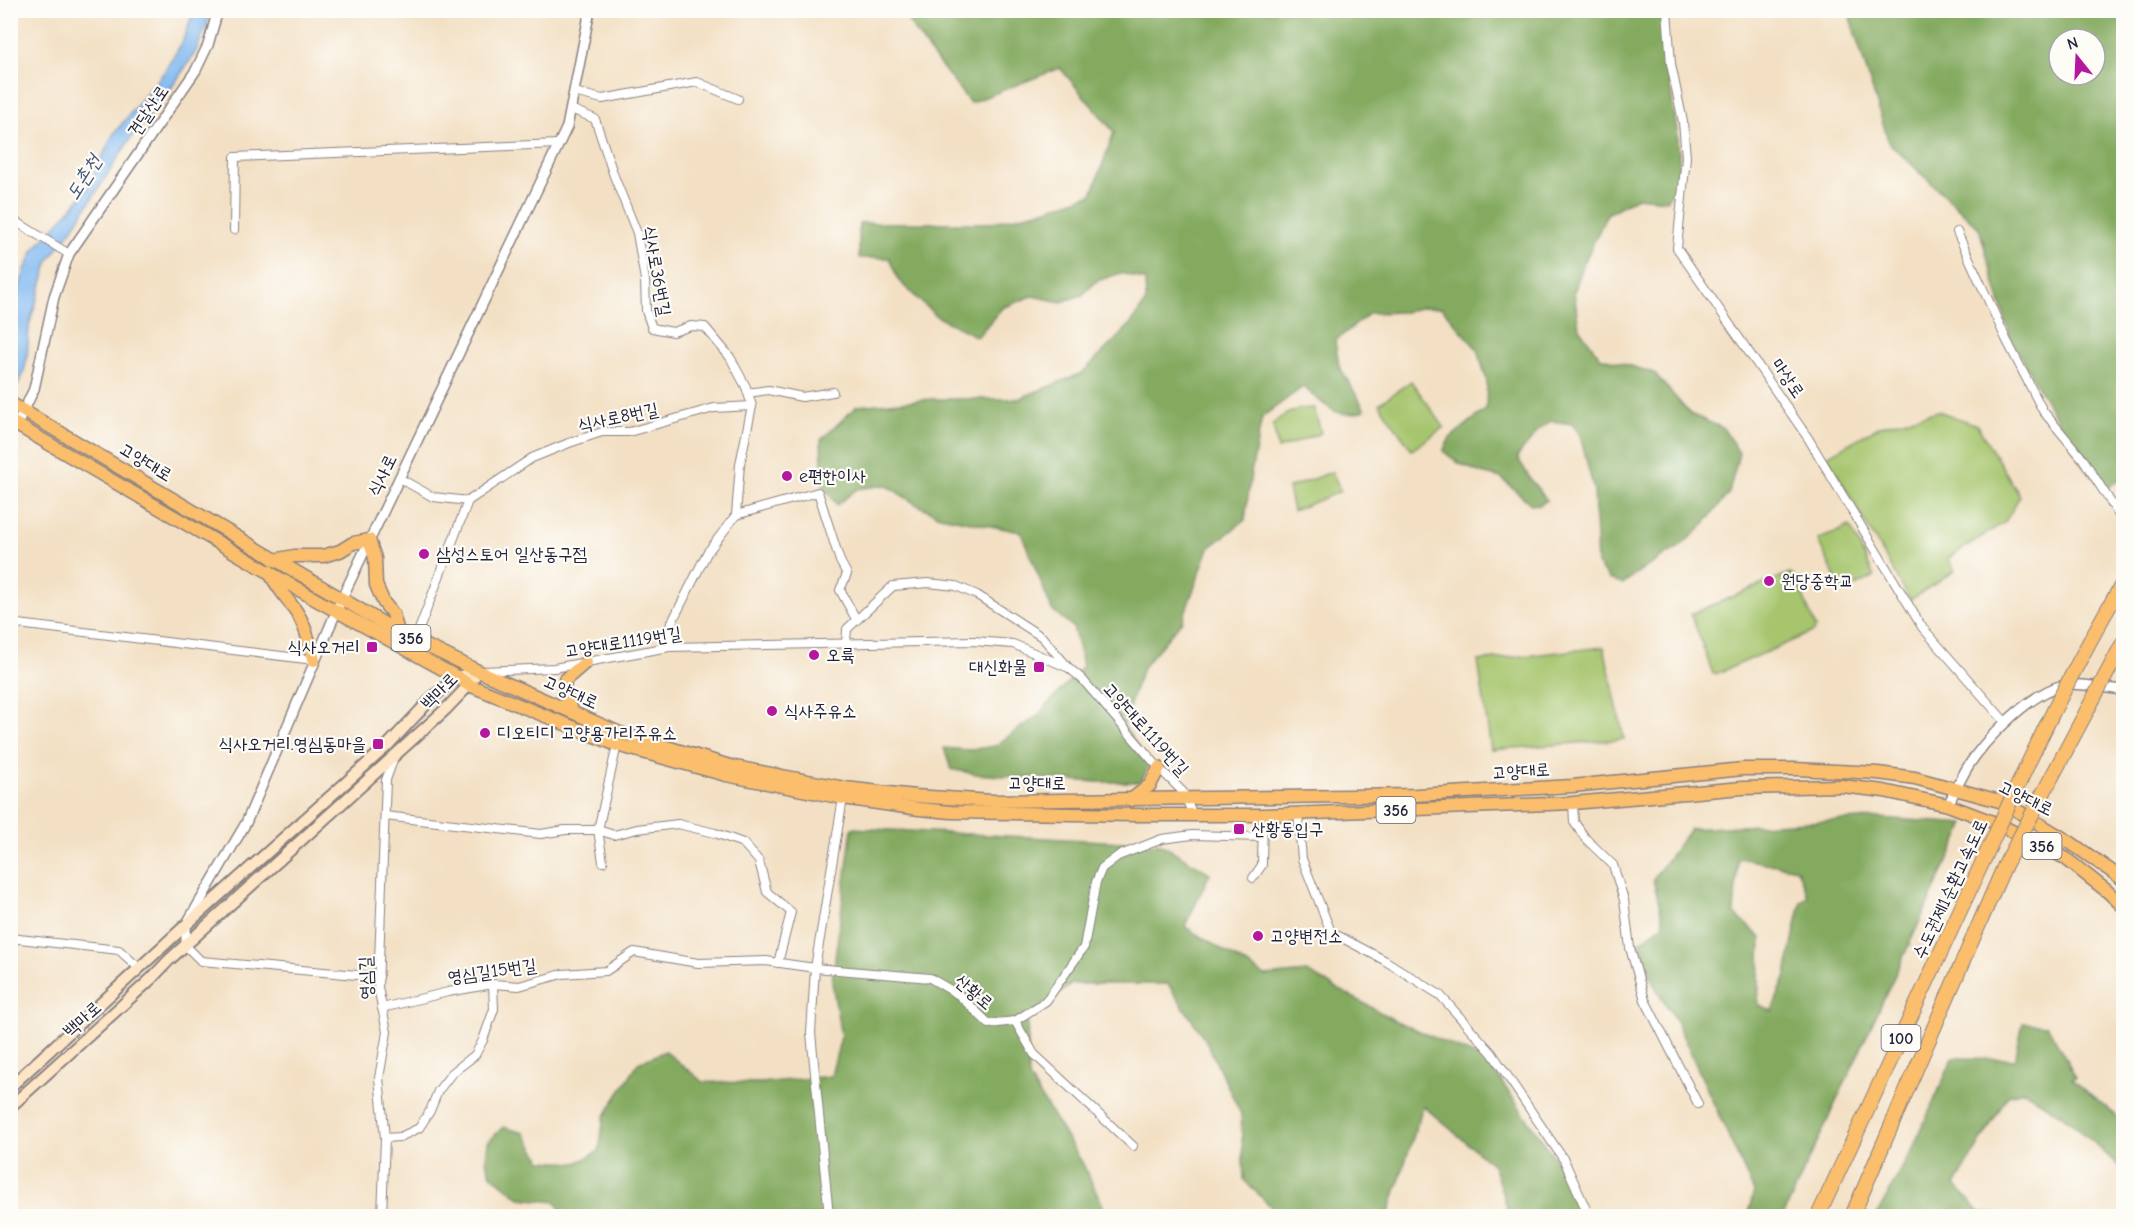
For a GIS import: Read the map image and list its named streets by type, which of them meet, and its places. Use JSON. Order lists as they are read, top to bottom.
{
  "streets": {
    "highway": ["수도권제1순환고속도로", "100"],
    "main road": ["고양대로", "356", "백마로"],
    "street": [
      "견달산로",
      "식사로36번길",
      "마상로",
      "식사로8번길",
      "식사로",
      "고양대로1119번길",
      "영심길15번길",
      "영심길",
      "산황로"
    ]
  },
  "crossings": [
    ["견달산로", "고양대로"],
    ["식사로36번길", "식사로8번길"],
    ["식사로36번길", "식사로"],
    ["고양대로", "식사로"],
    ["고양대로", "고양대로1119번길"],
    ["고양대로", "백마로"],
    ["식사로", "백마로"],
    ["고양대로1119번길", "백마로"],
    ["백마로", "영심길"],
    ["영심길15번길", "영심길"],
    ["영심길15번길", "산황로"]
  ],
  "water": ["도촌천"],
  "places": {
    "other": [
      "e편한이사",
      "삼성스토어 일산동구점",
      "원당중학교",
      "오륙",
      "식사주유소",
      "디오티디 고양용가리주유소",
      "고양변전소"
    ],
    "transit": [
      "식사오거리",
      "대신화물",
      "식사오거리.영심동마을",
      "산황동입구"
    ]
  },
  "north": "top"
}
